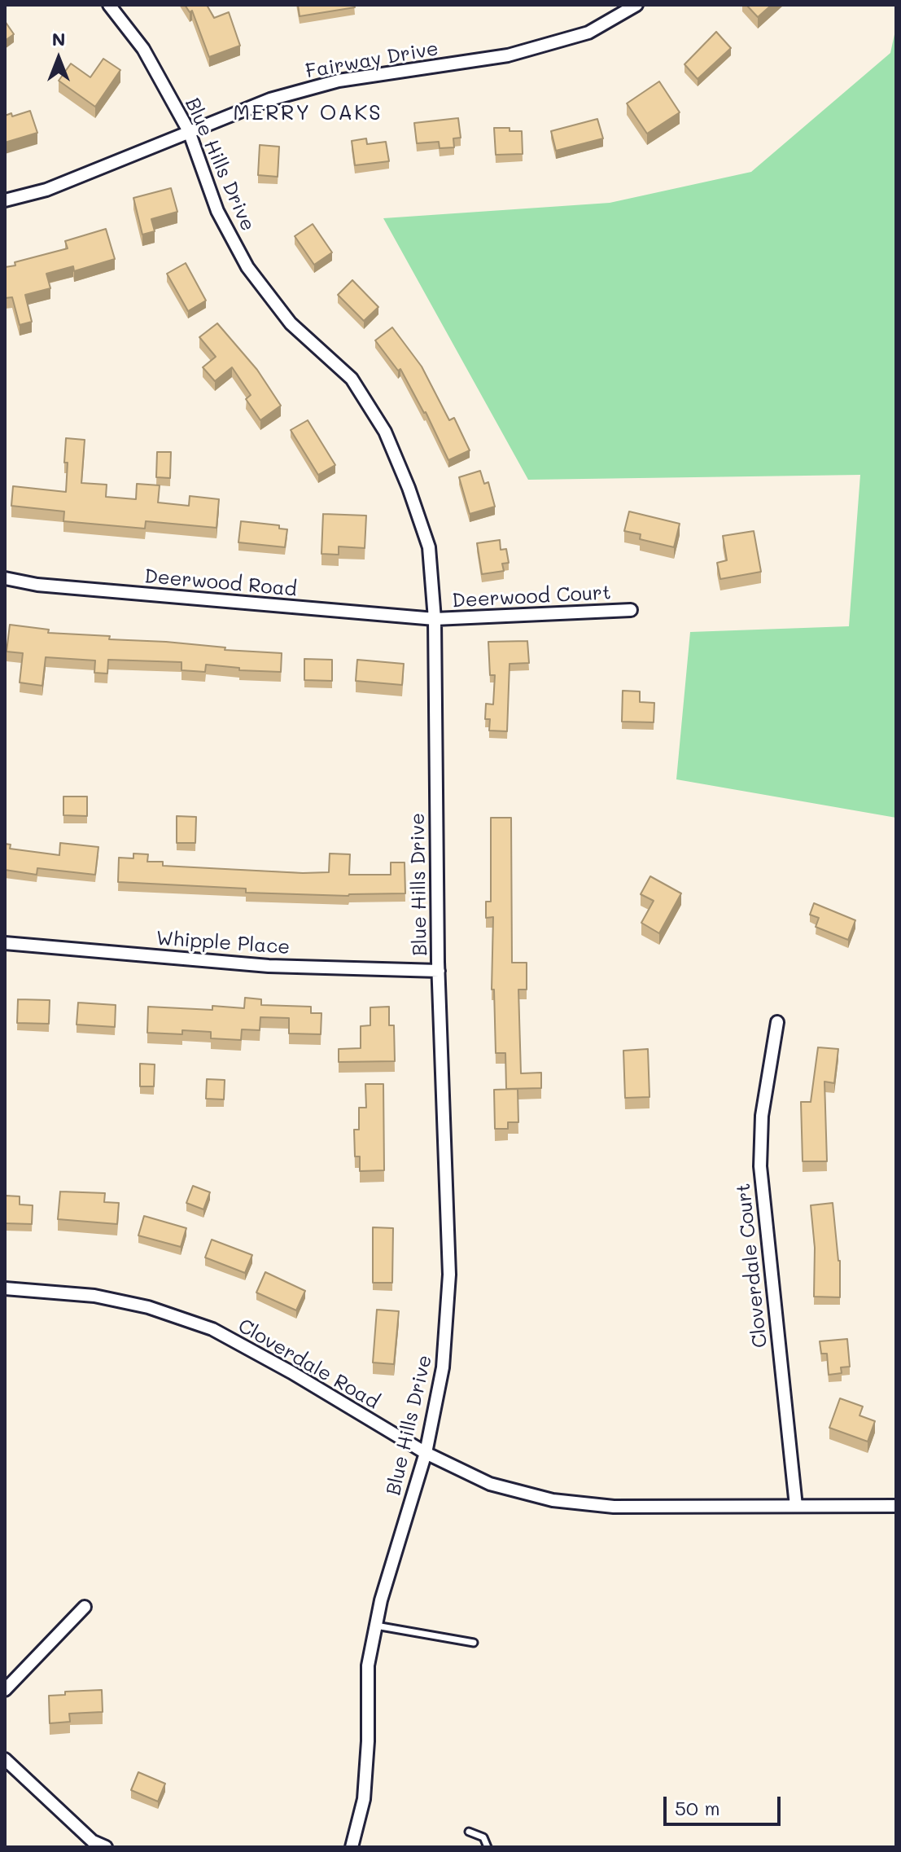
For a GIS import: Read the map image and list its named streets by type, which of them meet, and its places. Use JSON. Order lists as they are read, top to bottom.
{
  "streets": {
    "street": [
      "Fairway Drive",
      "Blue Hills Drive",
      "Deerwood Road",
      "Deerwood Court",
      "Whipple Place",
      "Cloverdale Court",
      "Cloverdale Road"
    ]
  },
  "crossings": [
    ["Fairway Drive", "Blue Hills Drive"],
    ["Blue Hills Drive", "Deerwood Road"],
    ["Blue Hills Drive", "Deerwood Court"],
    ["Blue Hills Drive", "Whipple Place"],
    ["Blue Hills Drive", "Cloverdale Road"],
    ["Deerwood Road", "Deerwood Court"],
    ["Cloverdale Court", "Cloverdale Road"]
  ],
  "districts": ["MERRY OAKS"],
  "scale_bar": "50 m",
  "north": "top"
}
